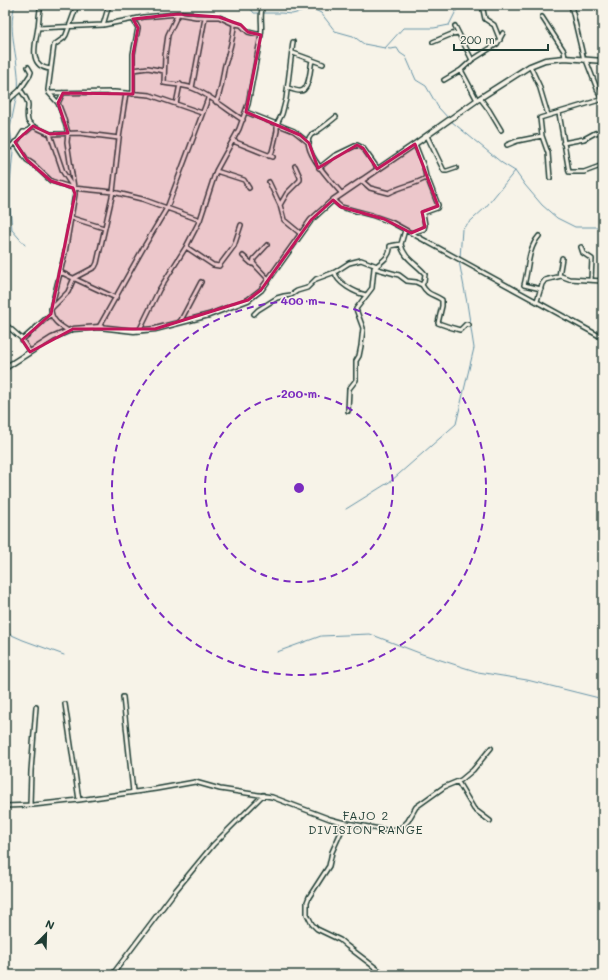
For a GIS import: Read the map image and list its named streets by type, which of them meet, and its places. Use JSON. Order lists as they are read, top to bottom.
{
  "districts": ["FAJO 2 DIVISION RANGE"],
  "scale_bar": "200 m",
  "north": "top right",
  "rings": ["400 m", "200 m"]
}
